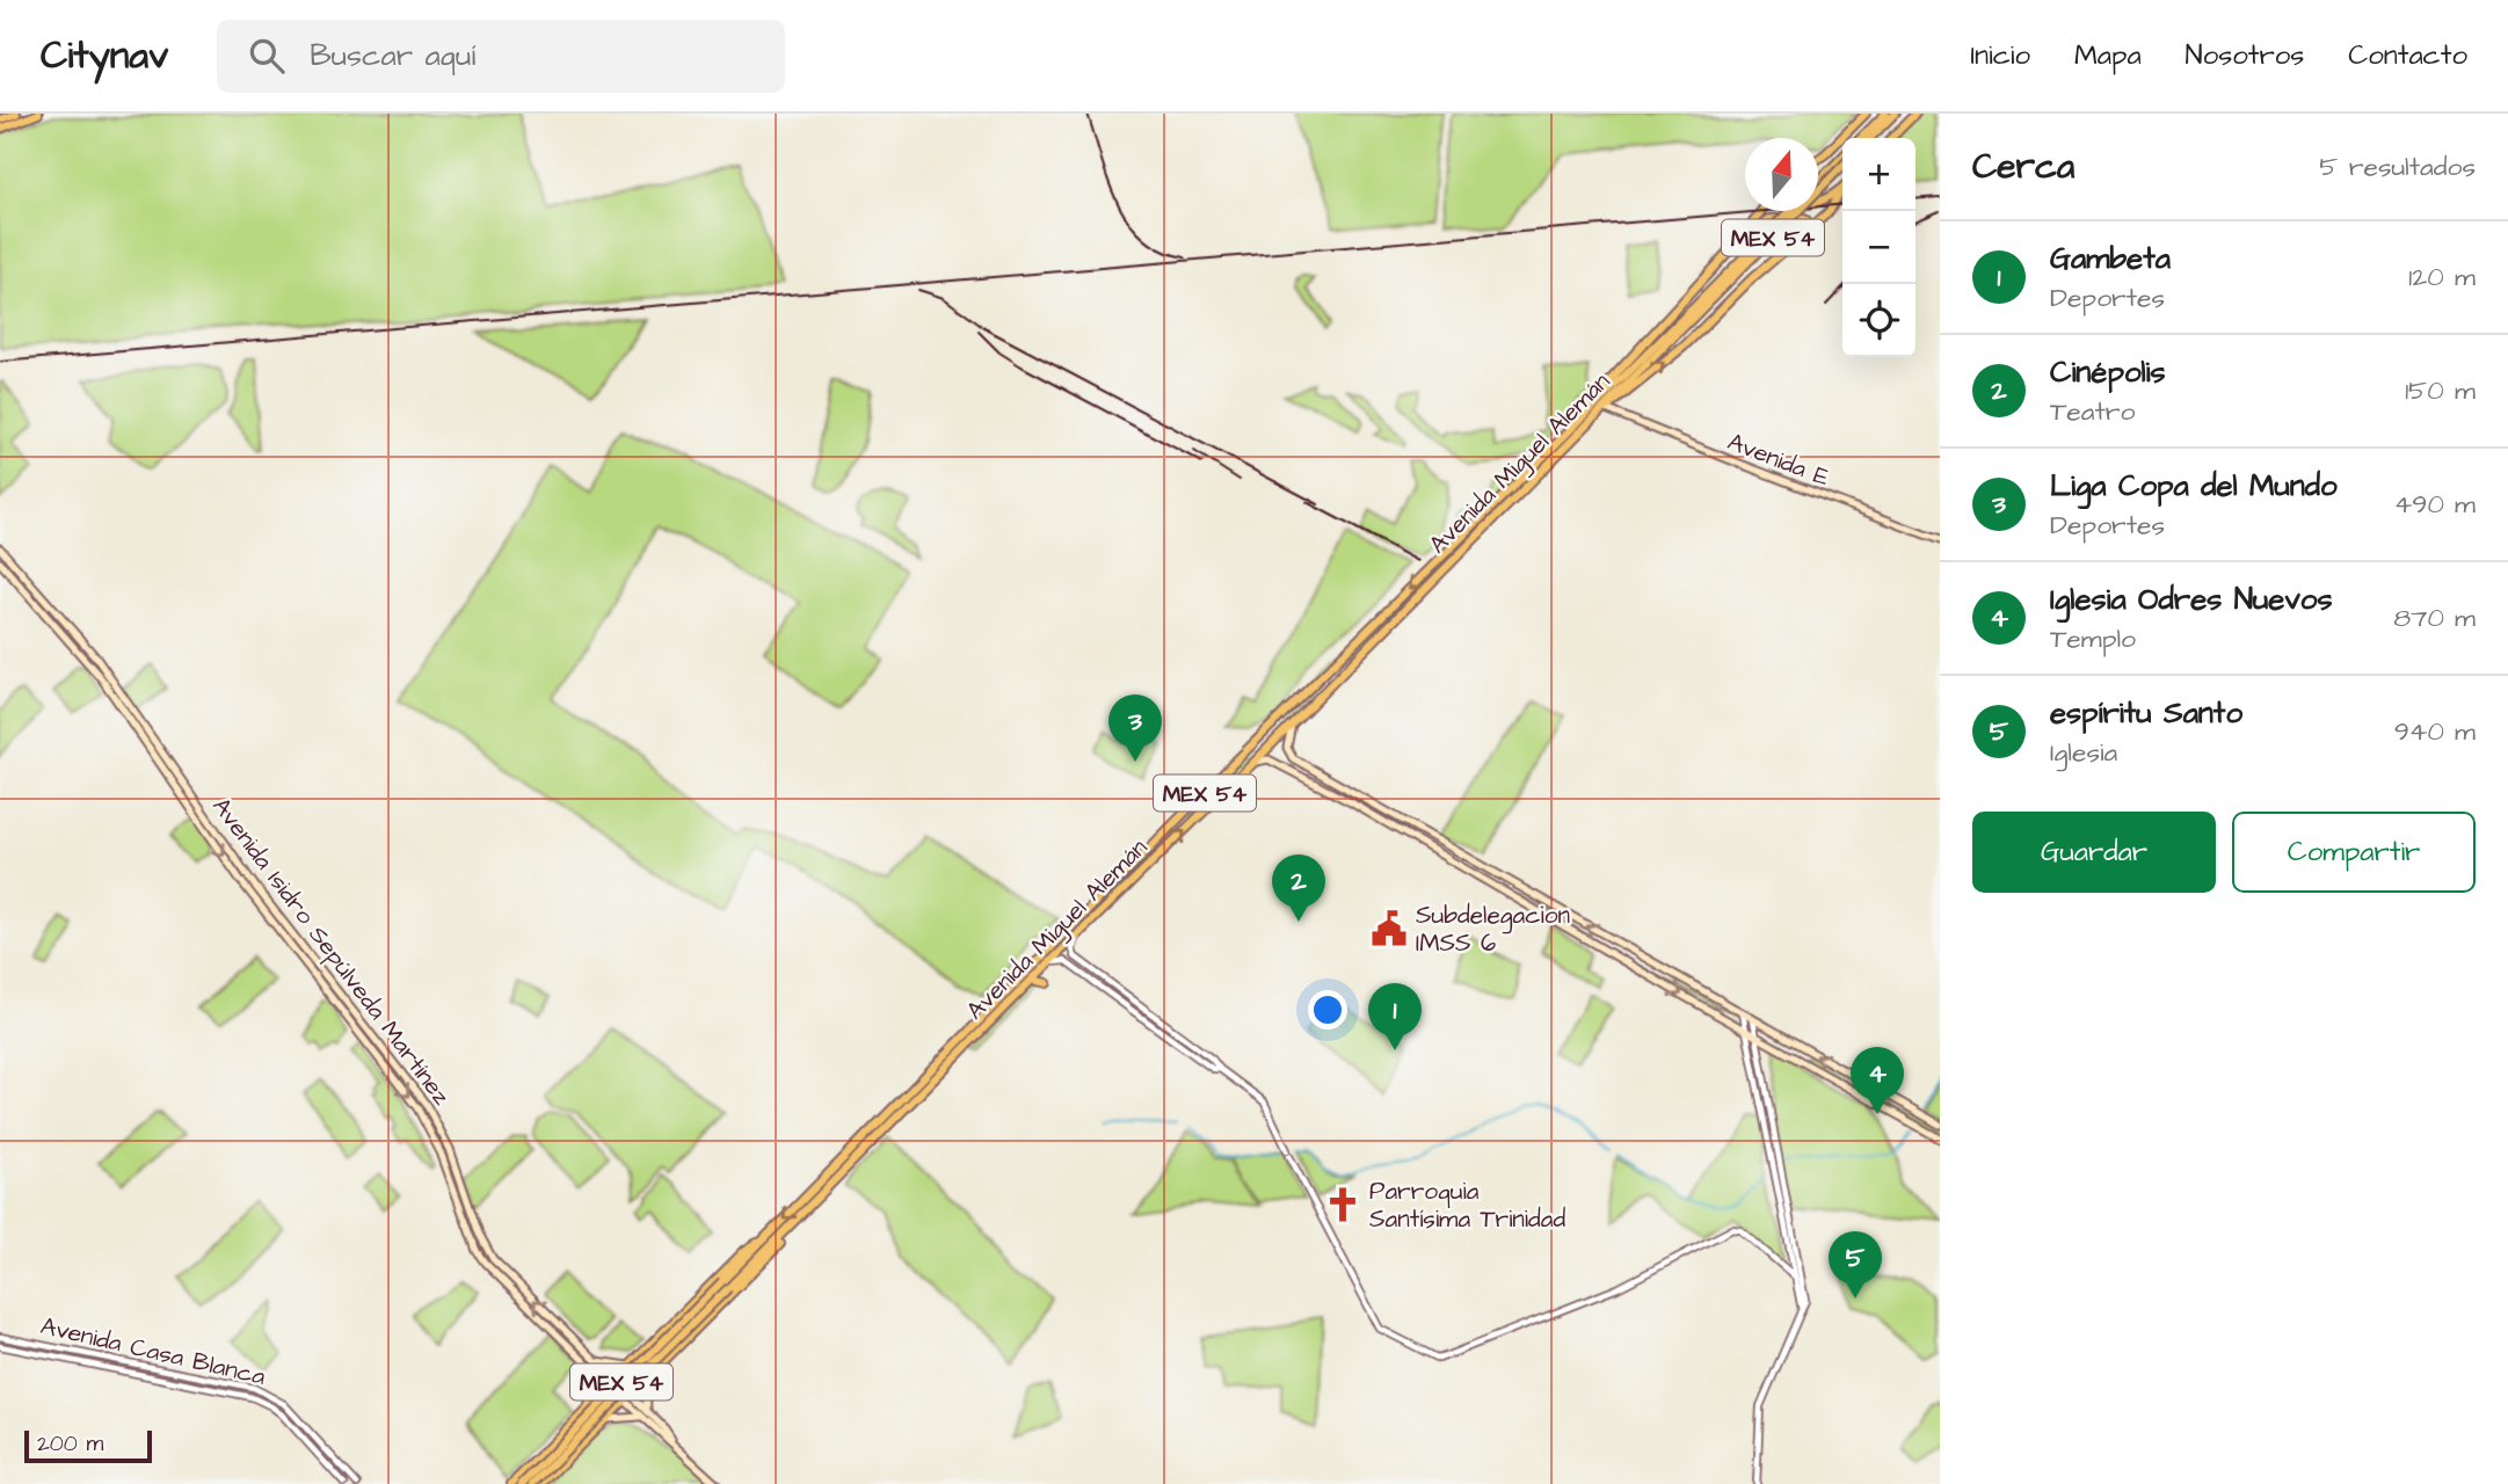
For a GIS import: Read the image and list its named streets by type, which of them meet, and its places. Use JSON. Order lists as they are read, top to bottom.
{
  "streets": {
    "main road": [
      "MEX 54",
      "Avenida E",
      "Avenida Miguel Alemán",
      "Avenida Isidro Sepúlveda Martínez"
    ],
    "street": ["Avenida Casa Blanca"]
  },
  "places": {
    "public building": ["Subdelegacion IMSS 6"],
    "church": ["Parroquia Santísima Trinidad"]
  },
  "scale_bar": "200 m",
  "north": "top",
  "page": {
    "header": "Citynav",
    "search": "Buscar aquí",
    "nav": [
      "Inicio",
      "Mapa",
      "Nosotros",
      "Contacto"
    ],
    "heading": ["Cerca", "5 resultados"],
    "map_buttons": ["+", "−"],
    "list": [
      {
        "mark": "1",
        "name": "Gambeta",
        "note": "Deportes",
        "value": "120 m"
      },
      {
        "mark": "2",
        "name": "Cinépolis",
        "note": "Teatro",
        "value": "150 m"
      },
      {
        "mark": "3",
        "name": "Liga Copa del Mundo",
        "note": "Deportes",
        "value": "490 m"
      },
      {
        "mark": "4",
        "name": "Iglesia Odres Nuevos",
        "note": "Templo",
        "value": "870 m"
      },
      {
        "mark": "5",
        "name": "espíritu Santo",
        "note": "Iglesia",
        "value": "940 m"
      }
    ],
    "pins": [
      "3",
      "2",
      "1",
      "4",
      "5"
    ],
    "buttons": ["Guardar", "Compartir"],
    "scale": "200 m"
  }
}
